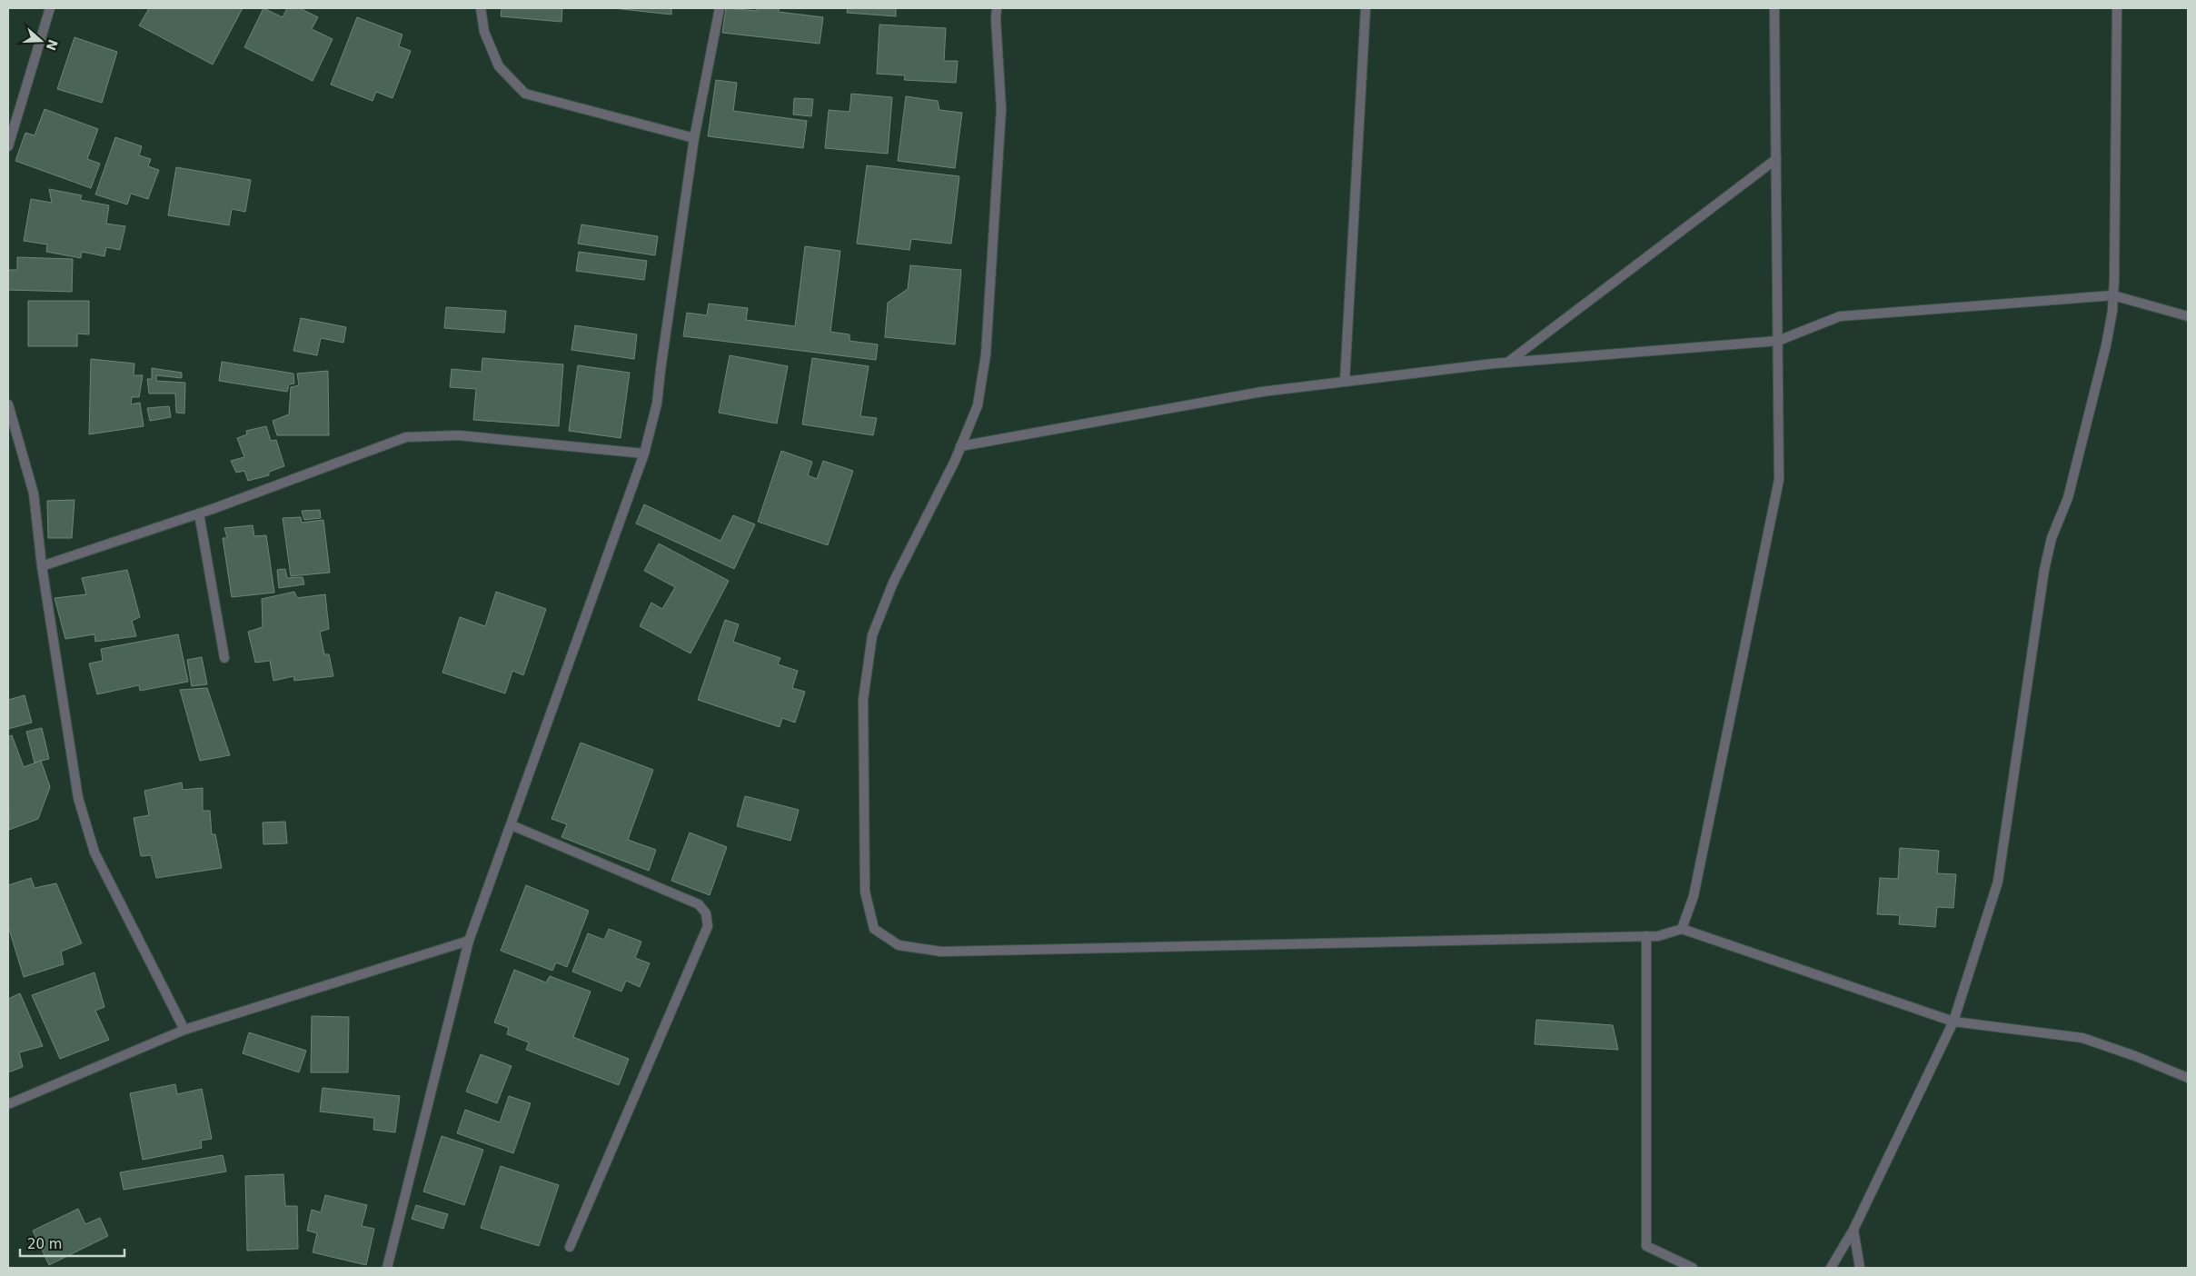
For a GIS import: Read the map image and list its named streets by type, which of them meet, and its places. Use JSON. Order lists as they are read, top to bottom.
{
  "scale_bar": "20 m",
  "north": "right"
}
